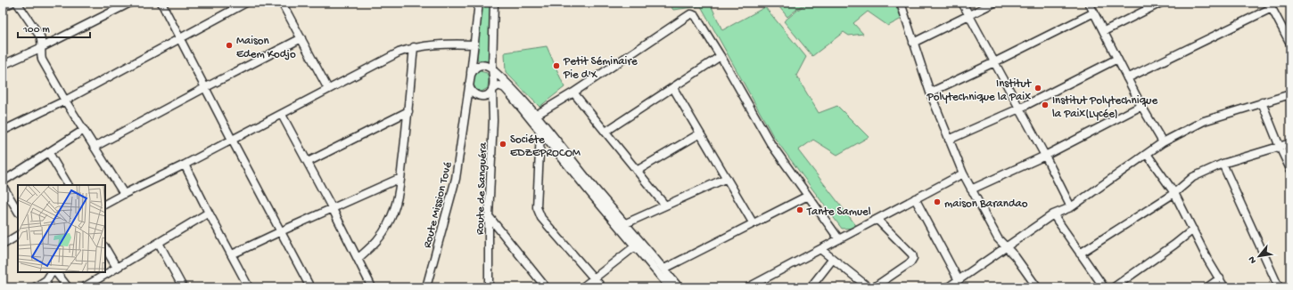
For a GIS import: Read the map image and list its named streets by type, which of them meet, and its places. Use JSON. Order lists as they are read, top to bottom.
{
  "streets": {
    "street": ["Route de Sanguéra", "Route Mission Tové"]
  },
  "crossings": [
    ["Route de Sanguéra", "Route Mission Tové"]
  ],
  "places": [
    "Maison Edem Kodjo",
    "Petit Séminaire Pie d'X",
    "Institut Polytechnique la Paix",
    "Institut Polytechnique la Paix(Lycée)",
    "Sociéte EDZEPROCOM",
    "maison Barandao",
    "Tante Samuel"
  ],
  "scale_bar": "100 m",
  "north": "bottom left"
}
